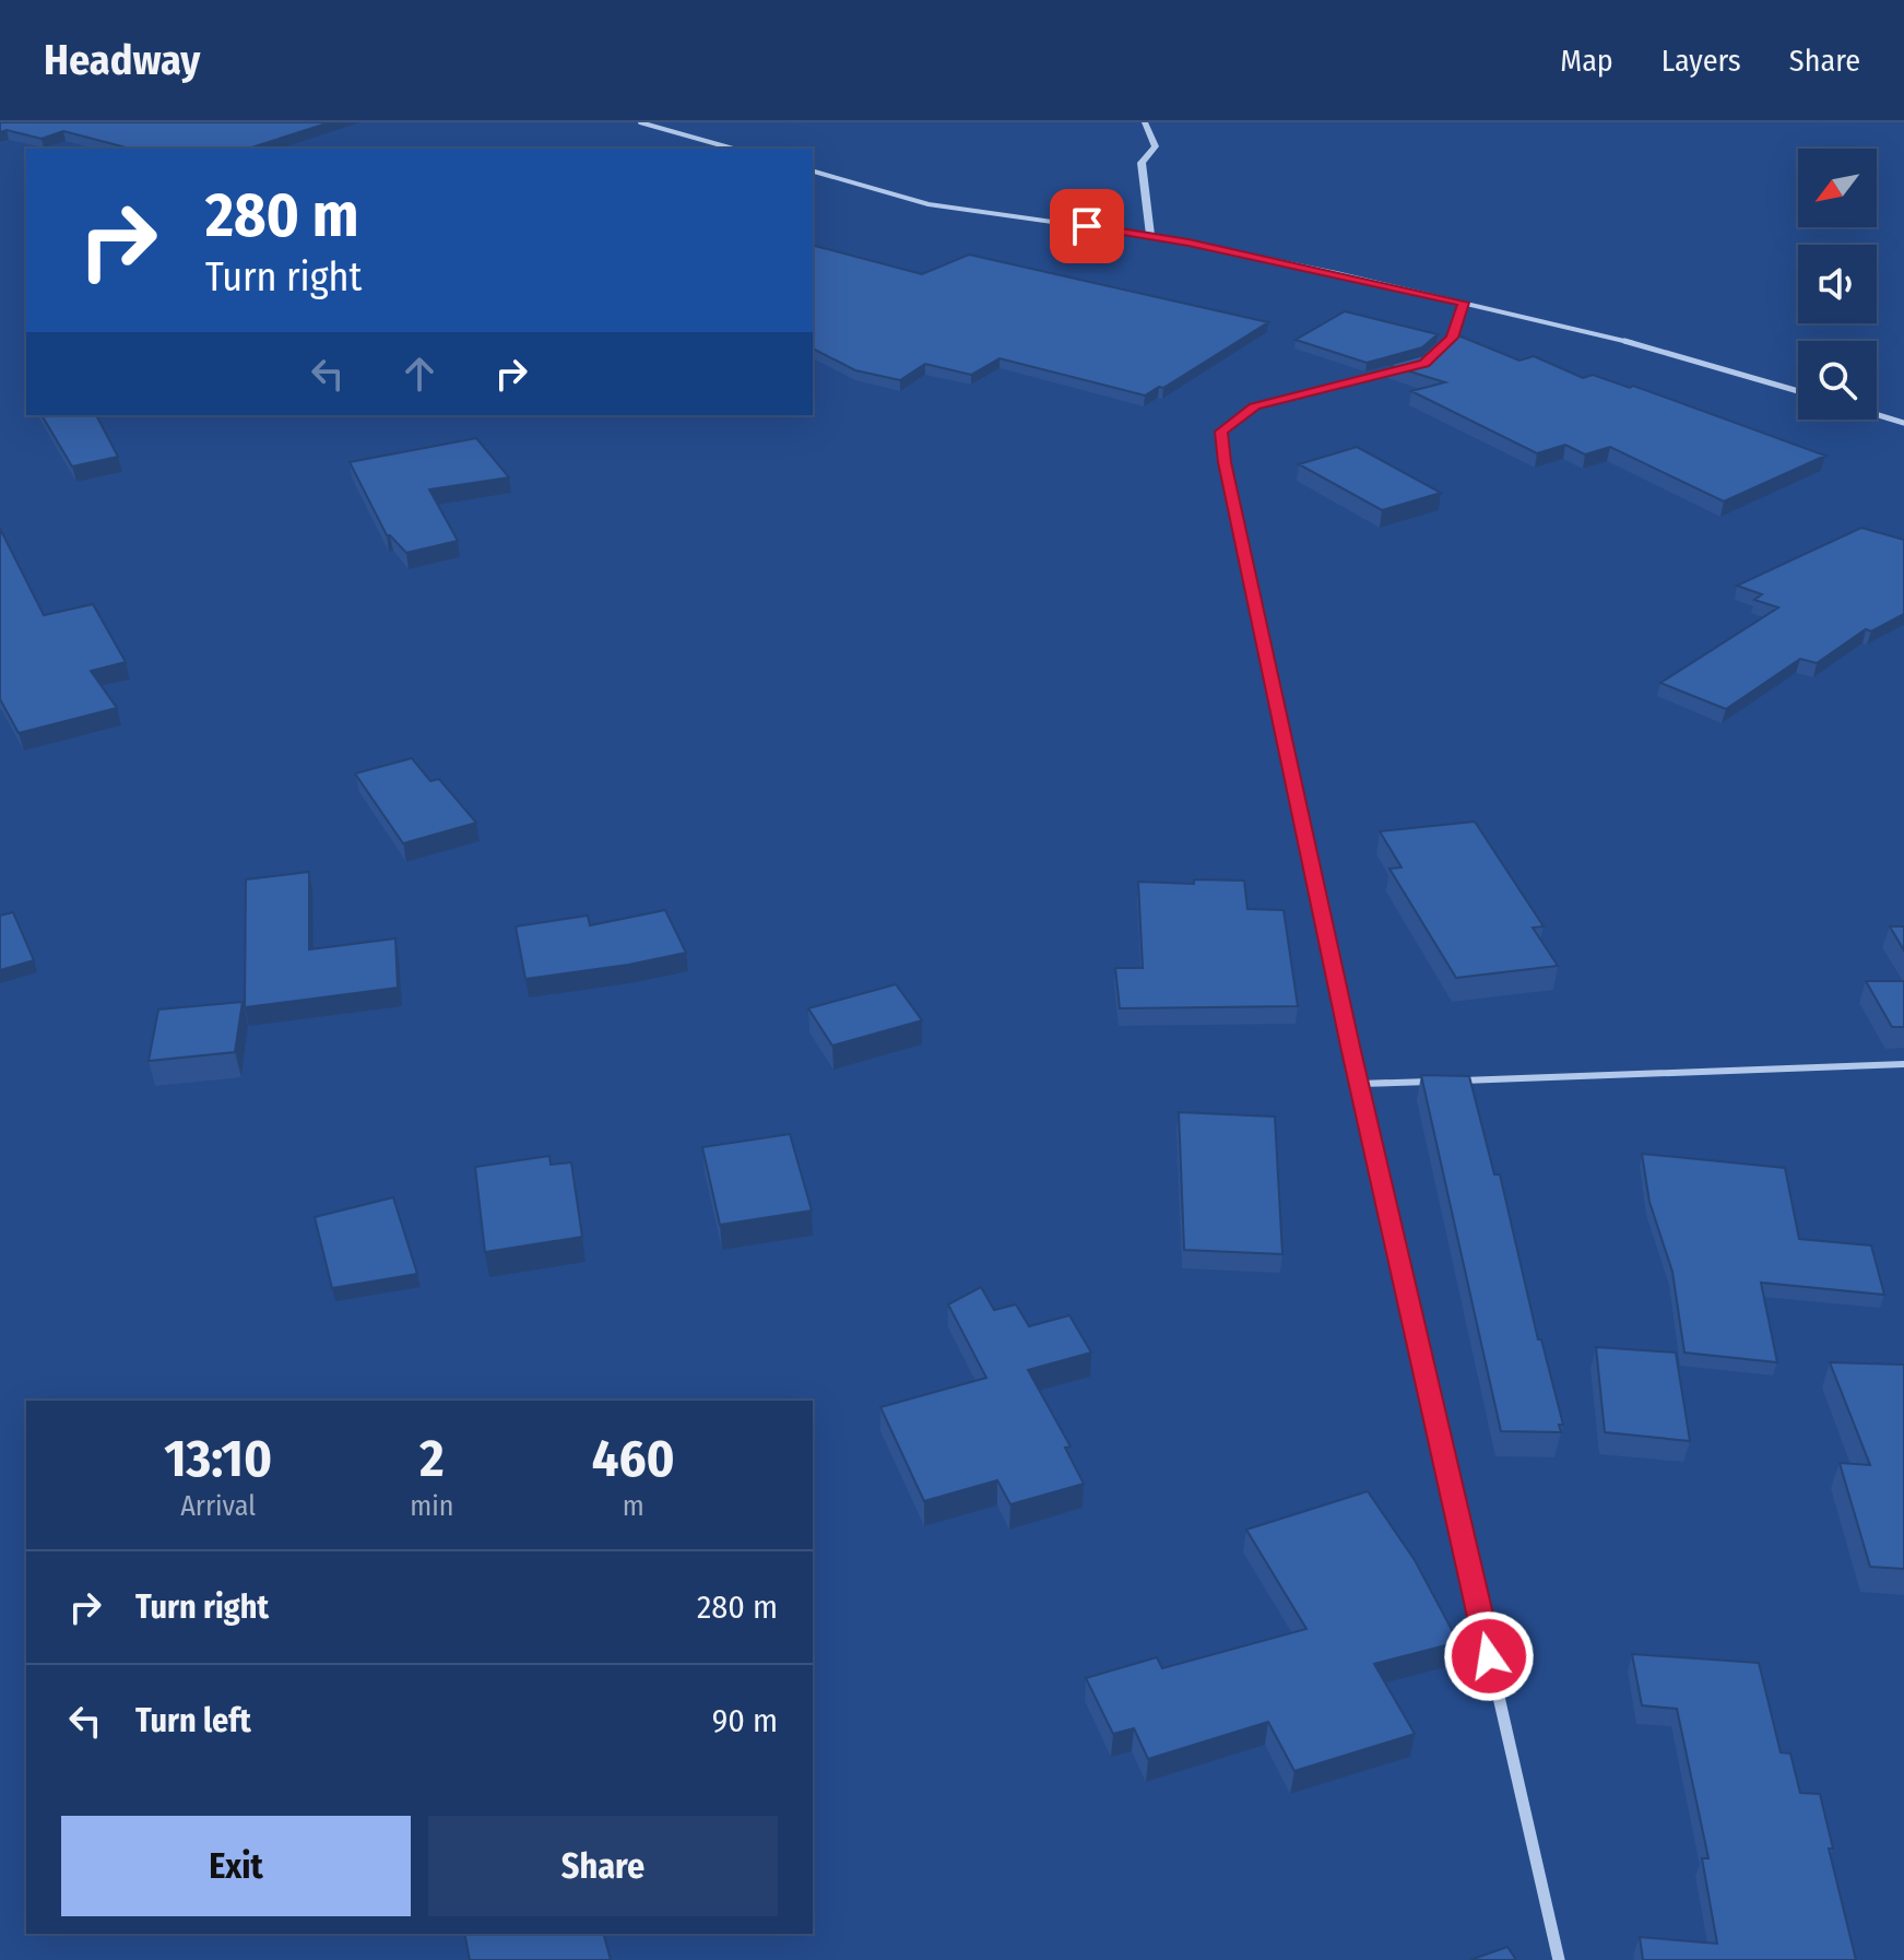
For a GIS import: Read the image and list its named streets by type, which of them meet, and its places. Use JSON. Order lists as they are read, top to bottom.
{
  "north": "bottom left",
  "page": {
    "header": "Headway",
    "nav": ["Map", "Layers", "Share"],
    "turn": ["280 m", "Turn right"],
    "eta": [
      "13:10",
      "Arrival",
      "2",
      "min",
      "460",
      "m"
    ],
    "list": [
      {
        "name": "Turn right",
        "value": "280 m"
      },
      {
        "name": "Turn left",
        "value": "90 m"
      }
    ],
    "buttons": ["Exit", "Share"]
  }
}
